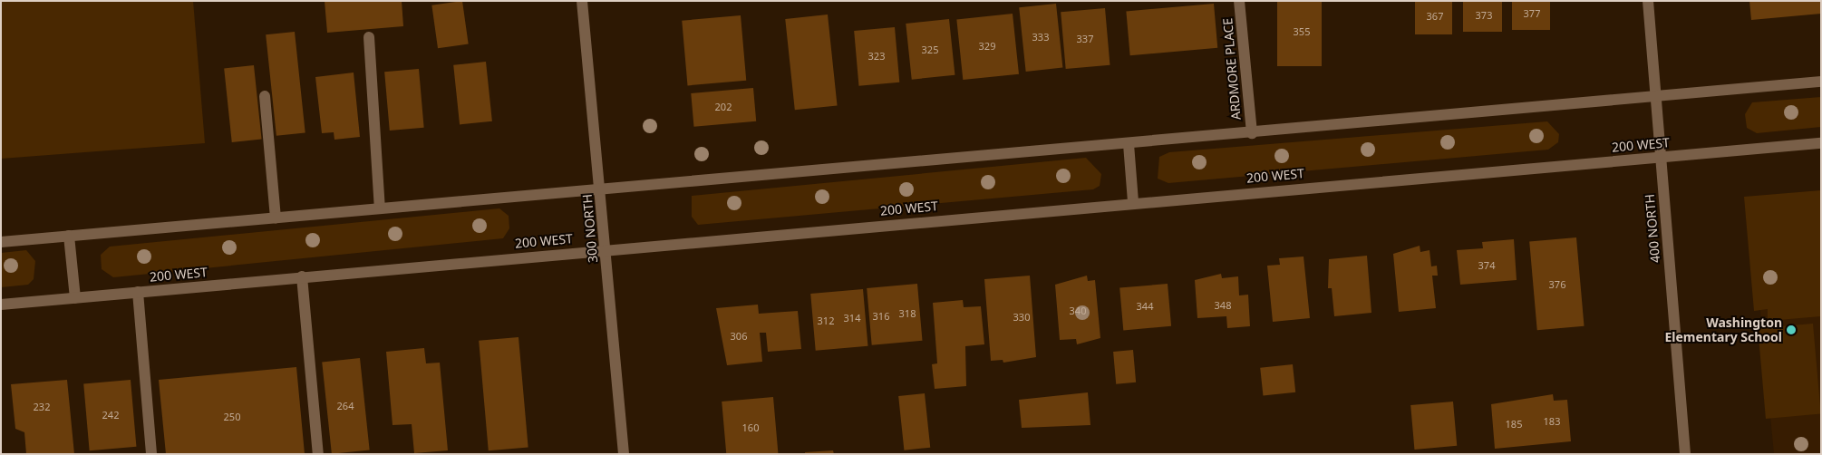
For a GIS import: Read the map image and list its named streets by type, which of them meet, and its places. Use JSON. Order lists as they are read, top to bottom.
{
  "streets": {
    "street": [
      "ARDMORE PLACE",
      "200 WEST",
      "300 NORTH",
      "400 NORTH"
    ]
  },
  "crossings": [
    ["200 WEST", "300 NORTH"],
    ["200 WEST", "400 NORTH"]
  ],
  "places": ["Washington Elementary School"],
  "house_numbers": [
    "377",
    "373",
    "367",
    "355",
    "333",
    "337",
    "329",
    "325",
    "323",
    "202",
    "374",
    "376",
    "348",
    "344",
    "340",
    "318",
    "316",
    "330",
    "314",
    "312",
    "306",
    "264",
    "232",
    "242",
    "250",
    "183",
    "185",
    "160"
  ]
}
